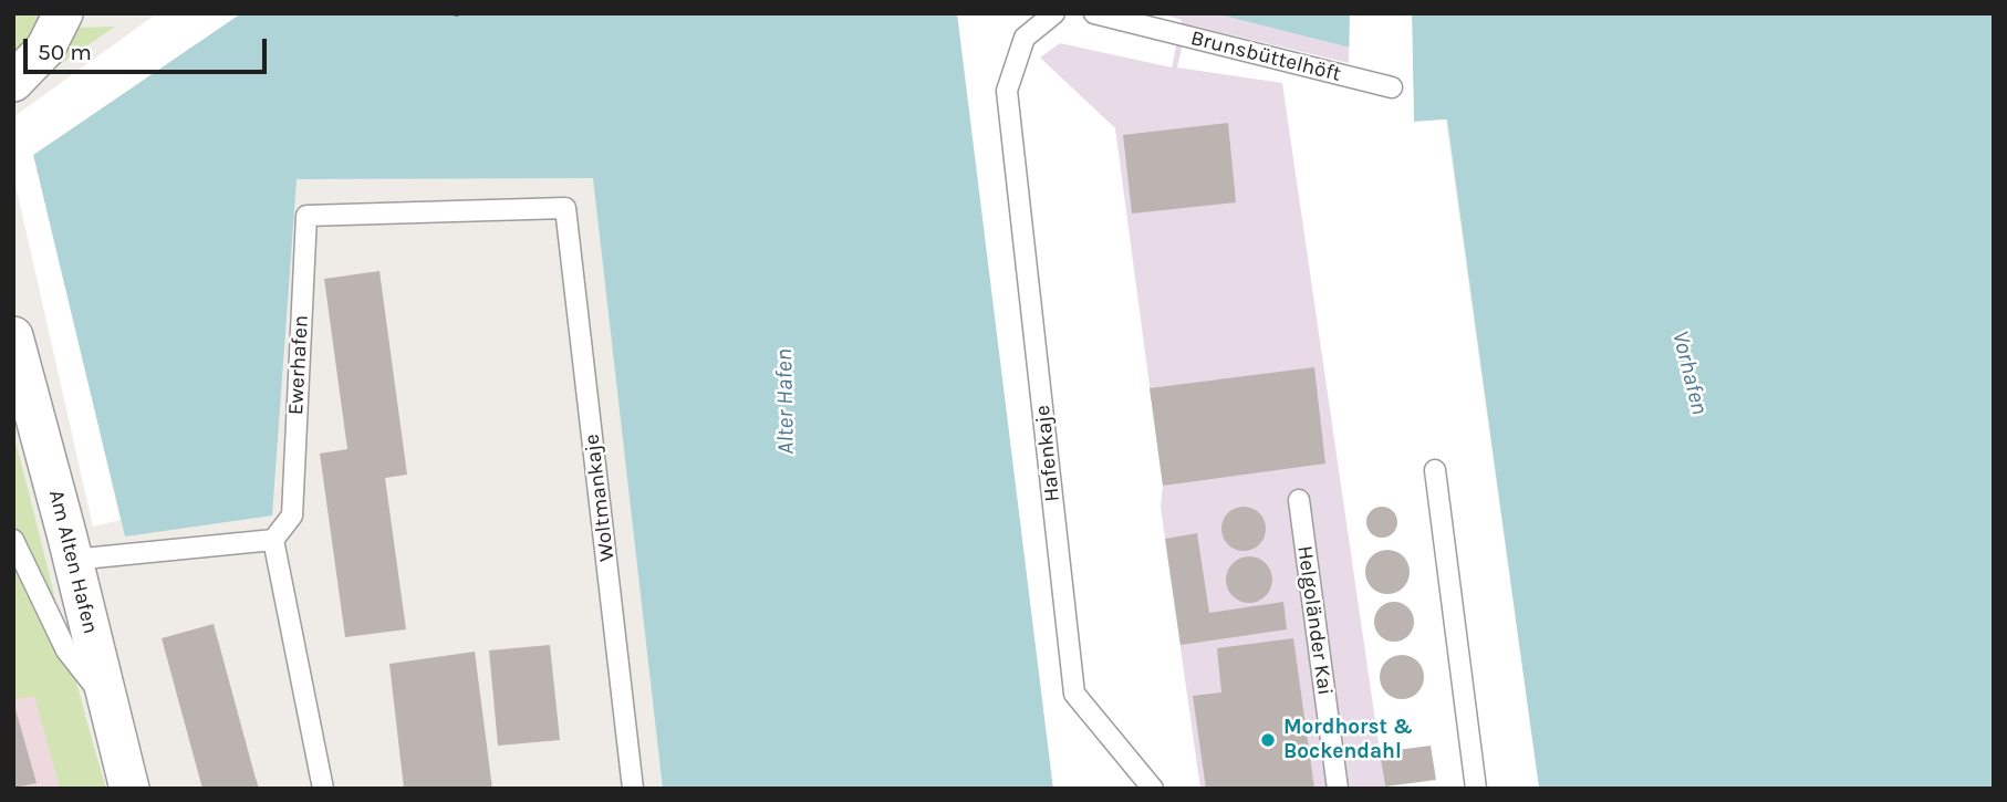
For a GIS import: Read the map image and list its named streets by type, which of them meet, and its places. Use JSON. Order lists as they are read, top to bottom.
{
  "streets": {
    "street": ["Am Alten Hafen"],
    "lane": [
      "Brunsbüttelhöft",
      "Ewerhafen",
      "Hafenkaje",
      "Woltmankaje",
      "Helgoländer Kai"
    ]
  },
  "crossings": [
    ["Ewerhafen", "Woltmankaje"]
  ],
  "water": ["Vorhafen", "Alter Hafen"],
  "places": ["Mordhorst & Bockendahl"],
  "scale_bar": "50 m"
}
